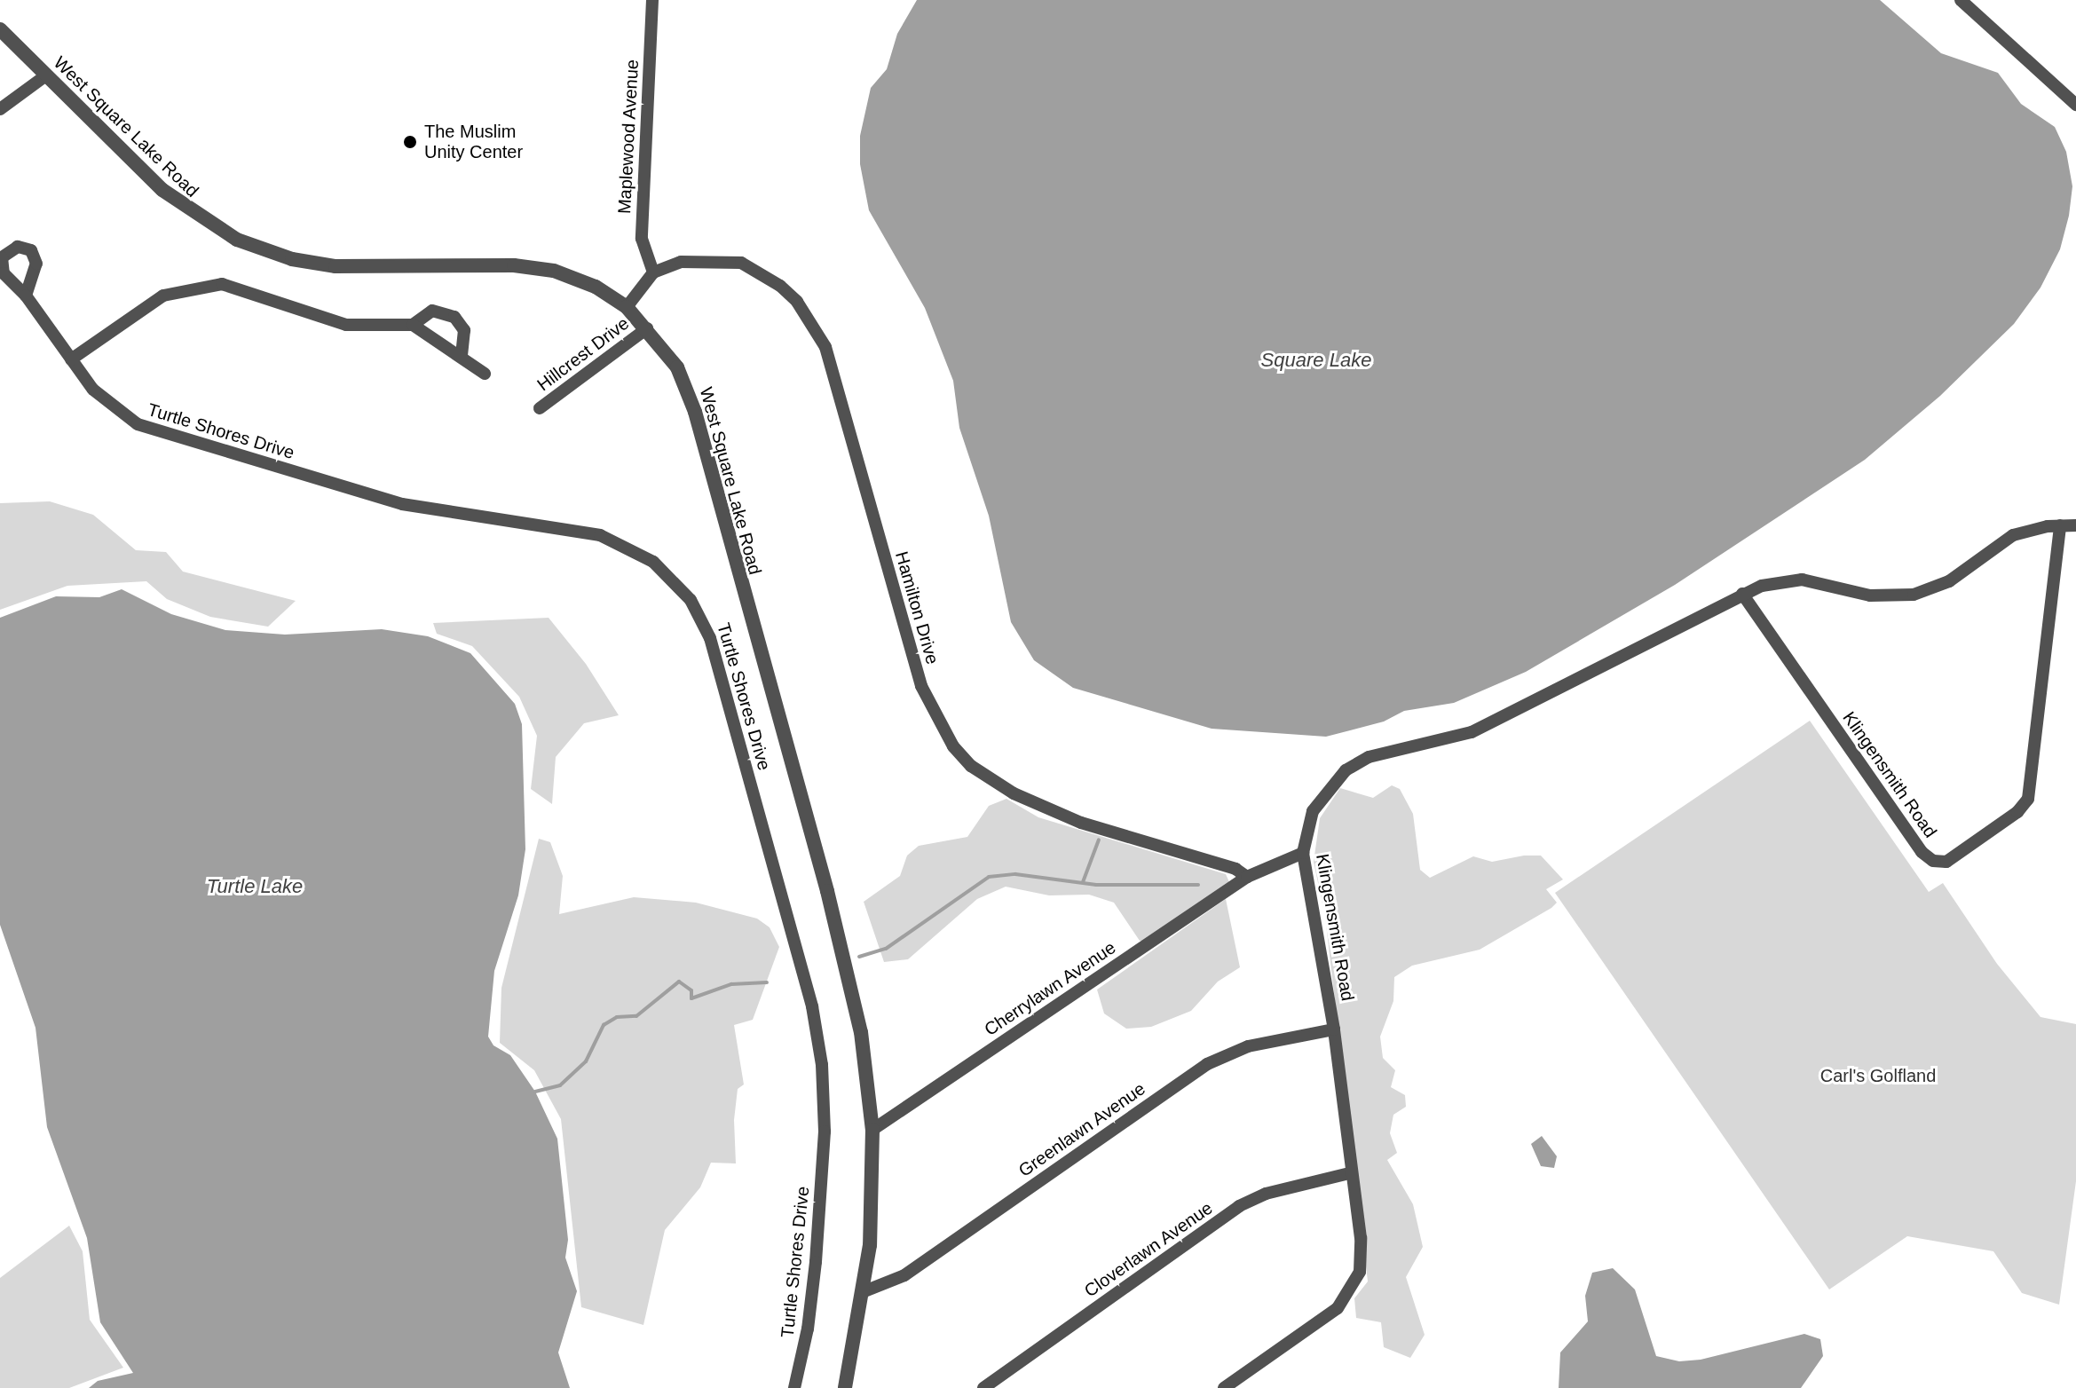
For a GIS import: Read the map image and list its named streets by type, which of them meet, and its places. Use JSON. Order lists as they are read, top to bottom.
{
  "streets": {
    "street": [
      "West Square Lake Road",
      "Maplewood Avenue",
      "Hillcrest Drive",
      "Turtle Shores Drive",
      "Hamilton Drive",
      "Klingensmith Road",
      "Cherrylawn Avenue",
      "Greenlawn Avenue",
      "Cloverlawn Avenue"
    ]
  },
  "crossings": [
    ["West Square Lake Road", "Hillcrest Drive"],
    ["West Square Lake Road", "Cherrylawn Avenue"],
    ["West Square Lake Road", "Greenlawn Avenue"],
    ["Maplewood Avenue", "Hamilton Drive"],
    ["Hamilton Drive", "Cherrylawn Avenue"],
    ["Klingensmith Road", "Greenlawn Avenue"],
    ["Klingensmith Road", "Cloverlawn Avenue"]
  ],
  "water": ["Square Lake", "Turtle Lake"],
  "parks": ["Carl's Golfland"],
  "places": ["The Muslim Unity Center"]
}
